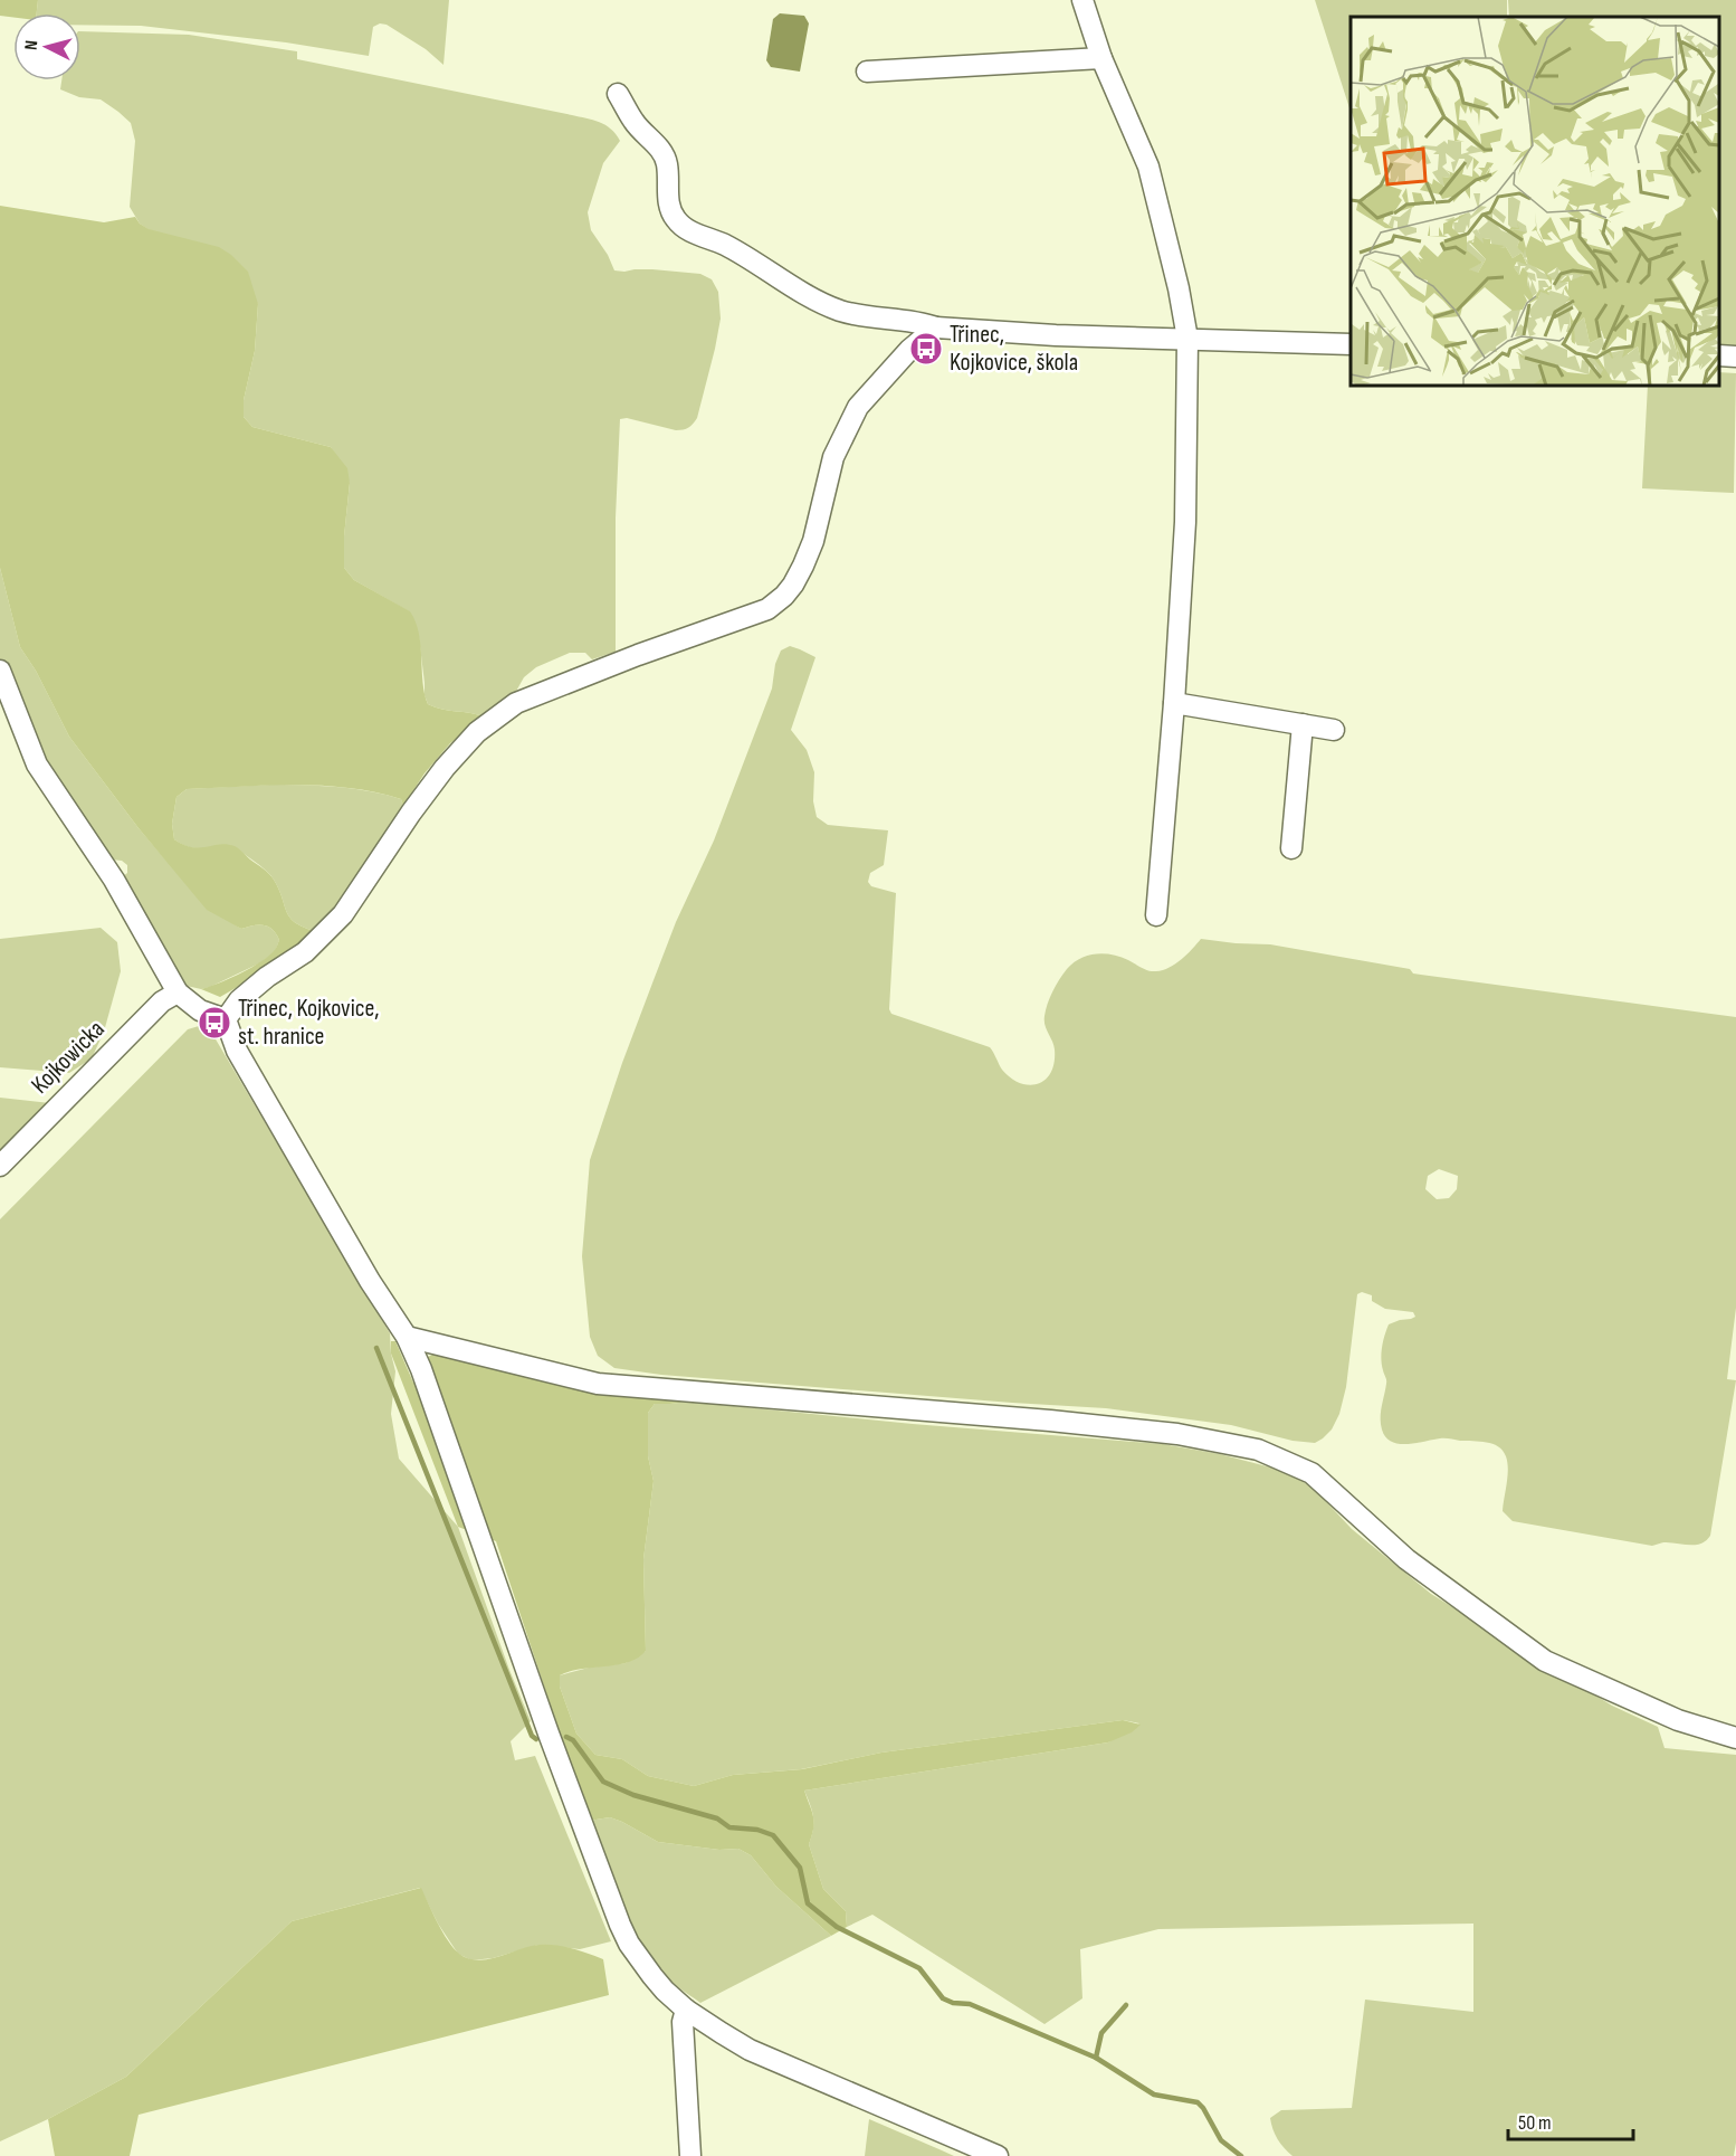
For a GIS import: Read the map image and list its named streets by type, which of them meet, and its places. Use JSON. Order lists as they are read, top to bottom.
{
  "streets": {
    "street": ["Kojkowicka"]
  },
  "places": {
    "bus stop": ["Třinec, Kojkovice, škola", "Třinec, Kojkovice, st. hranice"]
  },
  "scale_bar": "50 m",
  "north": "left"
}
